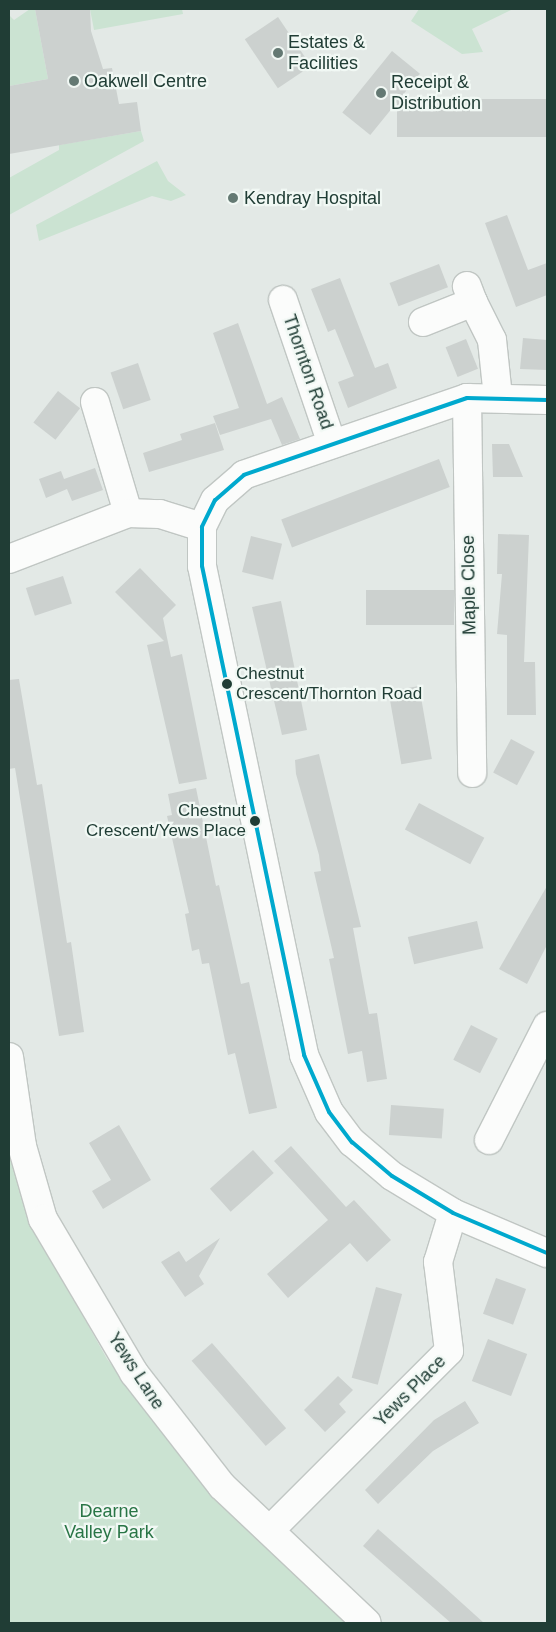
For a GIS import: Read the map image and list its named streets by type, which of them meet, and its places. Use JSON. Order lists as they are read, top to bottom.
{
  "streets": {
    "street": [
      "Thornton Road",
      "Maple Close",
      "Yews Lane",
      "Yews Place"
    ]
  },
  "crossings": [
    ["Thornton Road", "Maple Close"],
    ["Yews Lane", "Yews Place"]
  ],
  "parks": ["Dearne Valley Park"],
  "places": [
    "Estates & Facilities",
    "Oakwell Centre",
    "Receipt & Distribution",
    "Kendray Hospital",
    "Chestnut Crescent/Thornton Road",
    "Chestnut Crescent/Yews Place"
  ]
}
